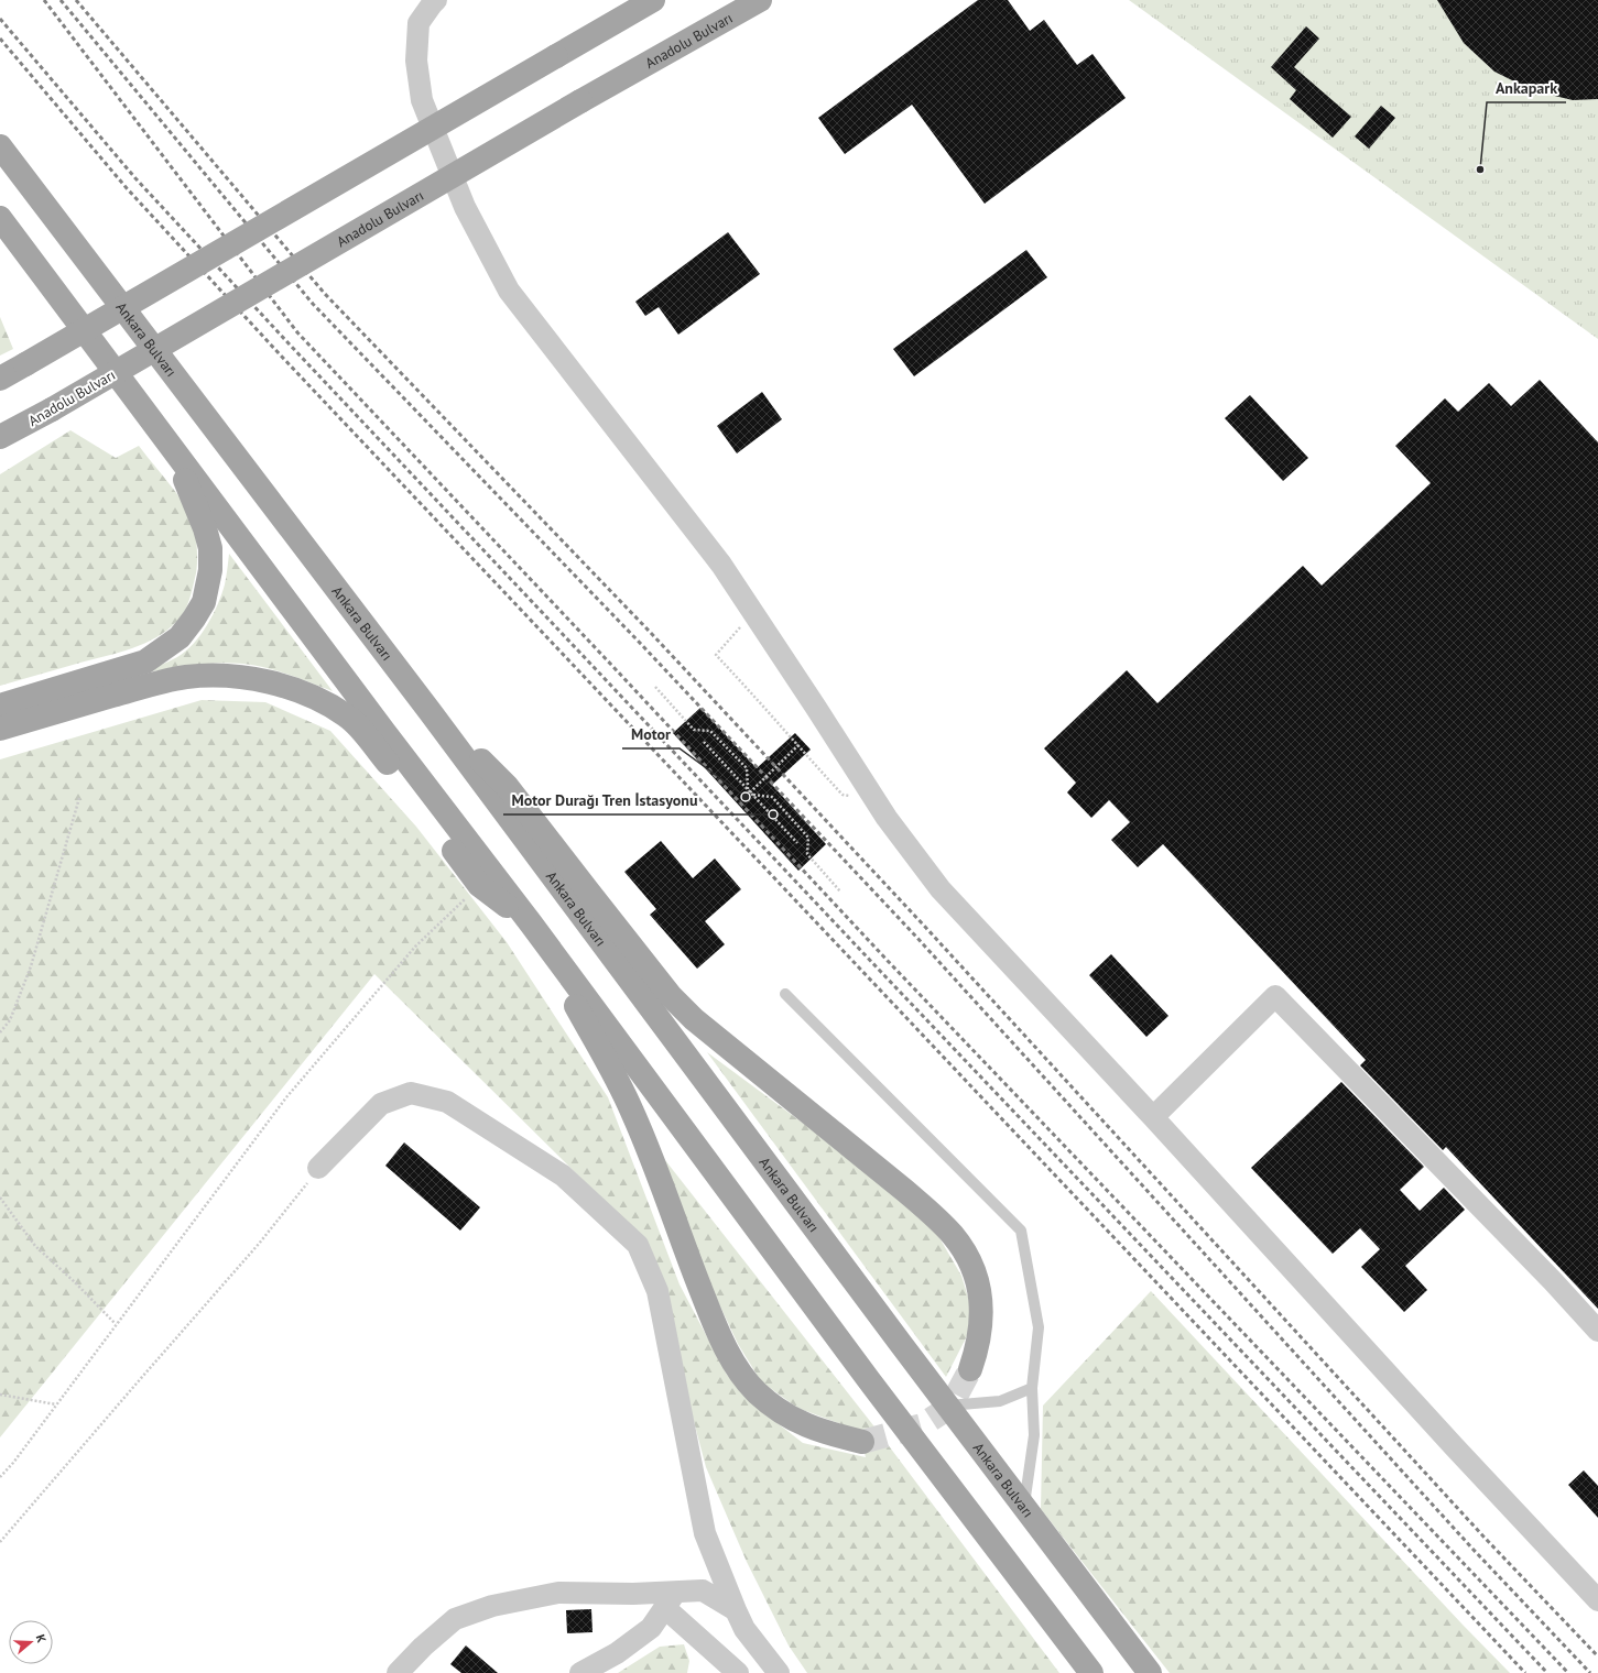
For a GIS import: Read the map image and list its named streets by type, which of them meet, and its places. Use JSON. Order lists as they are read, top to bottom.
{
  "streets": {
    "main road": ["Anadolu Bulvarı", "Ankara Bulvarı"]
  },
  "places": ["Ankapark", "Motor", "Motor Durağı Tren İstasyonu"],
  "north": "right"
}
